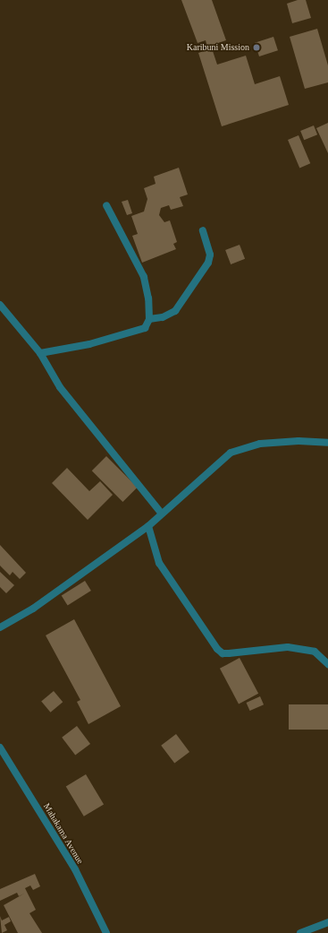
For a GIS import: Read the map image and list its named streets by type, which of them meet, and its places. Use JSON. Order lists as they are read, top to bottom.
{
  "streets": {
    "street": ["Mahakama Avenue"]
  },
  "places": ["Karibuni Mission"]
}
